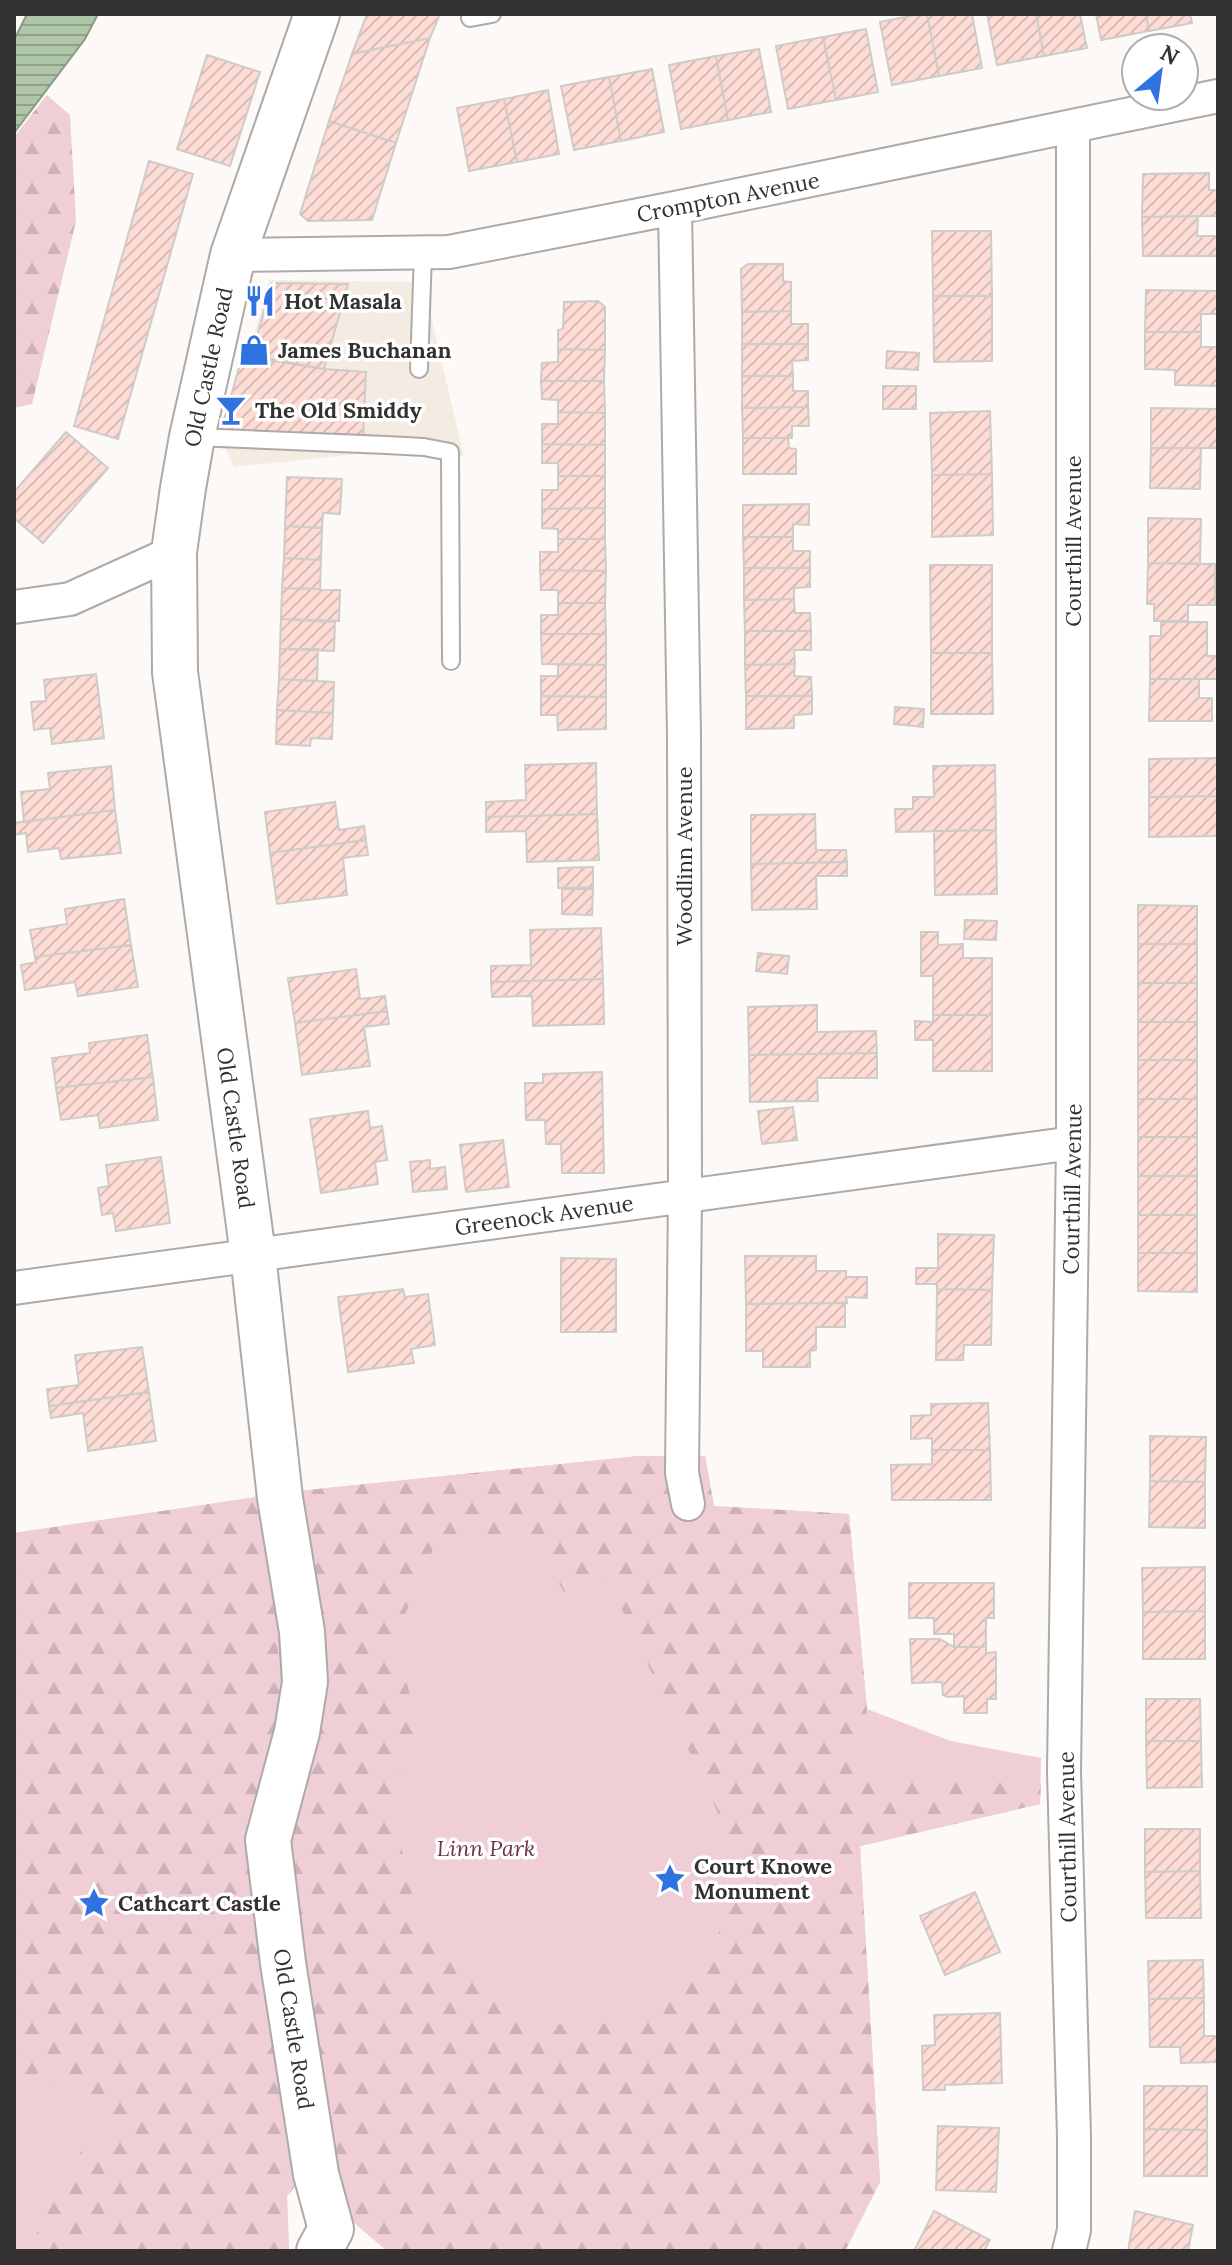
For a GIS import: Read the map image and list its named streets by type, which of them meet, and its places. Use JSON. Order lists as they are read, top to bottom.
{
  "streets": {
    "street": [
      "Crompton Avenue",
      "Old Castle Road",
      "Courthill Avenue",
      "Woodlinn Avenue",
      "Greenock Avenue"
    ]
  },
  "crossings": [
    ["Crompton Avenue", "Old Castle Road"],
    ["Crompton Avenue", "Courthill Avenue"],
    ["Crompton Avenue", "Woodlinn Avenue"],
    ["Old Castle Road", "Greenock Avenue"],
    ["Courthill Avenue", "Greenock Avenue"],
    ["Woodlinn Avenue", "Greenock Avenue"]
  ],
  "parks": ["Linn Park"],
  "places": {
    "restaurant": ["Hot Masala"],
    "shop": ["James Buchanan"],
    "bar": ["The Old Smiddy"],
    "place": ["Court Knowe Monument", "Cathcart Castle"]
  },
  "north": "top right"
}
